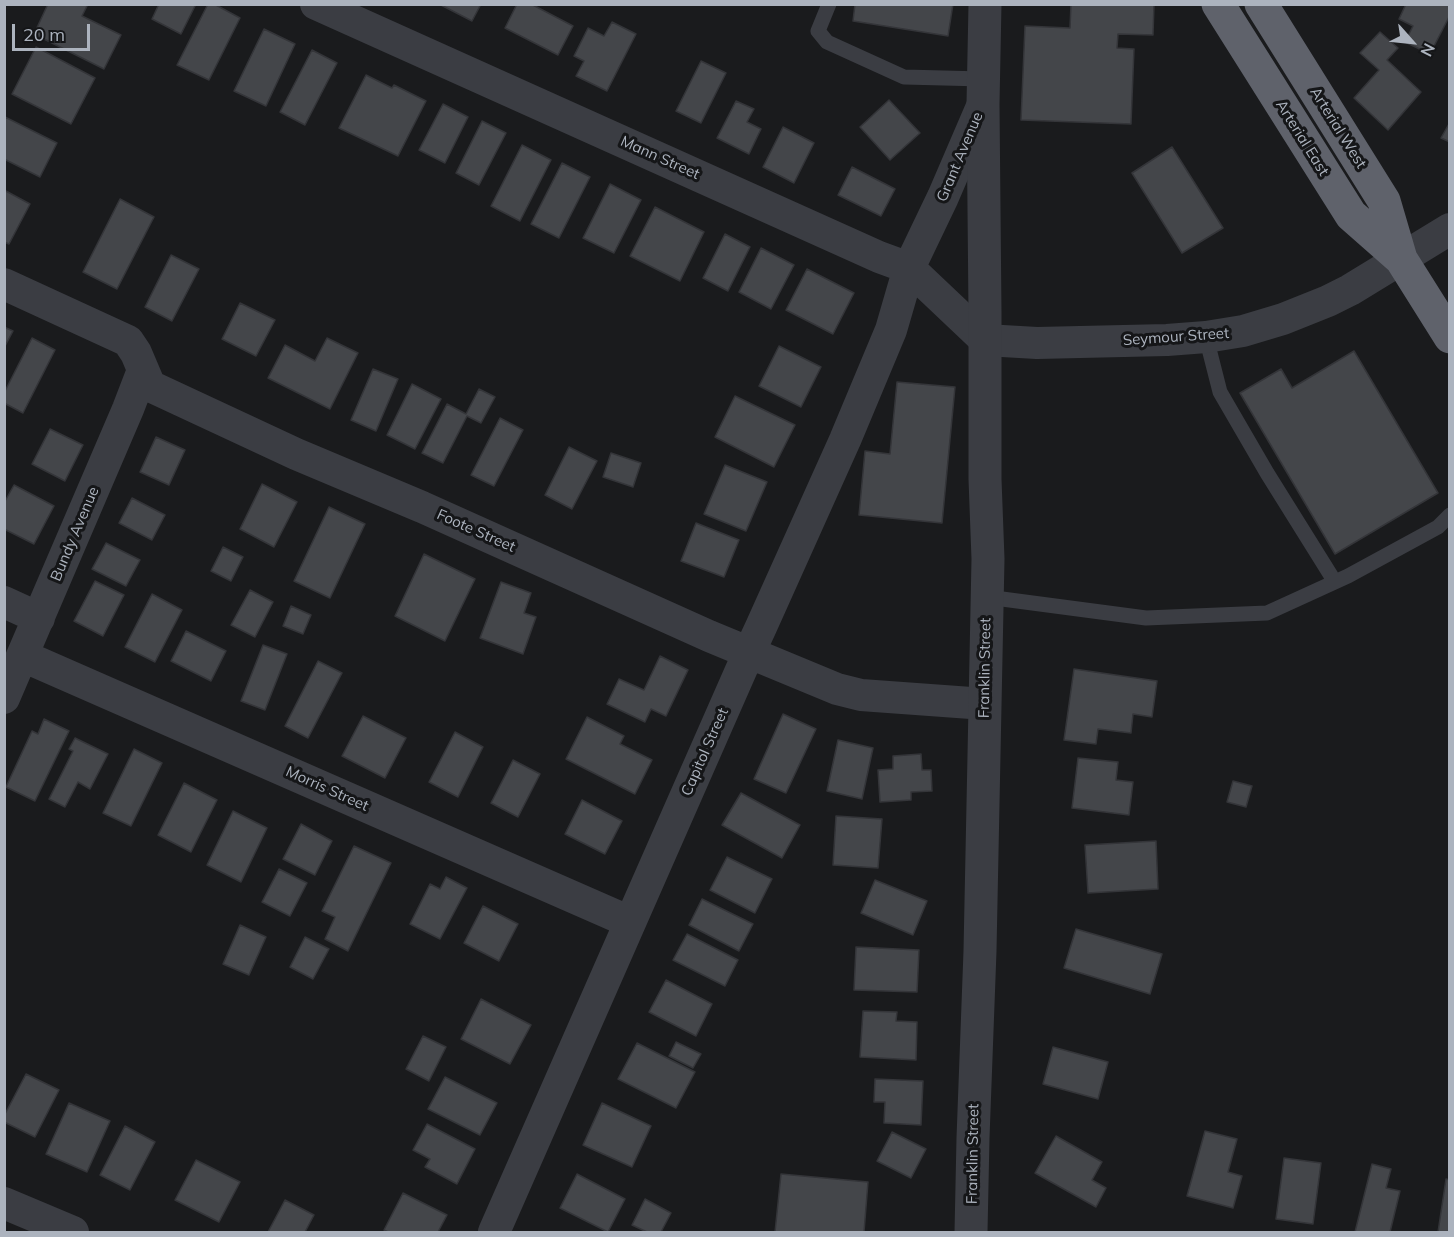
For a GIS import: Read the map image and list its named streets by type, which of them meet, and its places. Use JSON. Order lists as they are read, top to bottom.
{
  "streets": {
    "highway": ["Arterial West", "Arterial East"],
    "street": [
      "Grant Avenue",
      "Mann Street",
      "Seymour Street",
      "Foote Street",
      "Bundy Avenue",
      "Franklin Street",
      "Capitol Street",
      "Morris Street"
    ]
  },
  "crossings": [
    ["Arterial West", "Arterial East"],
    ["Arterial West", "Seymour Street"],
    ["Arterial East", "Seymour Street"],
    ["Grant Avenue", "Mann Street"],
    ["Grant Avenue", "Franklin Street"],
    ["Grant Avenue", "Capitol Street"],
    ["Mann Street", "Seymour Street"],
    ["Mann Street", "Franklin Street"],
    ["Mann Street", "Capitol Street"],
    ["Seymour Street", "Franklin Street"],
    ["Foote Street", "Bundy Avenue"],
    ["Foote Street", "Franklin Street"],
    ["Foote Street", "Capitol Street"],
    ["Bundy Avenue", "Morris Street"],
    ["Capitol Street", "Morris Street"]
  ],
  "scale_bar": "20 m",
  "north": "bottom right"
}
